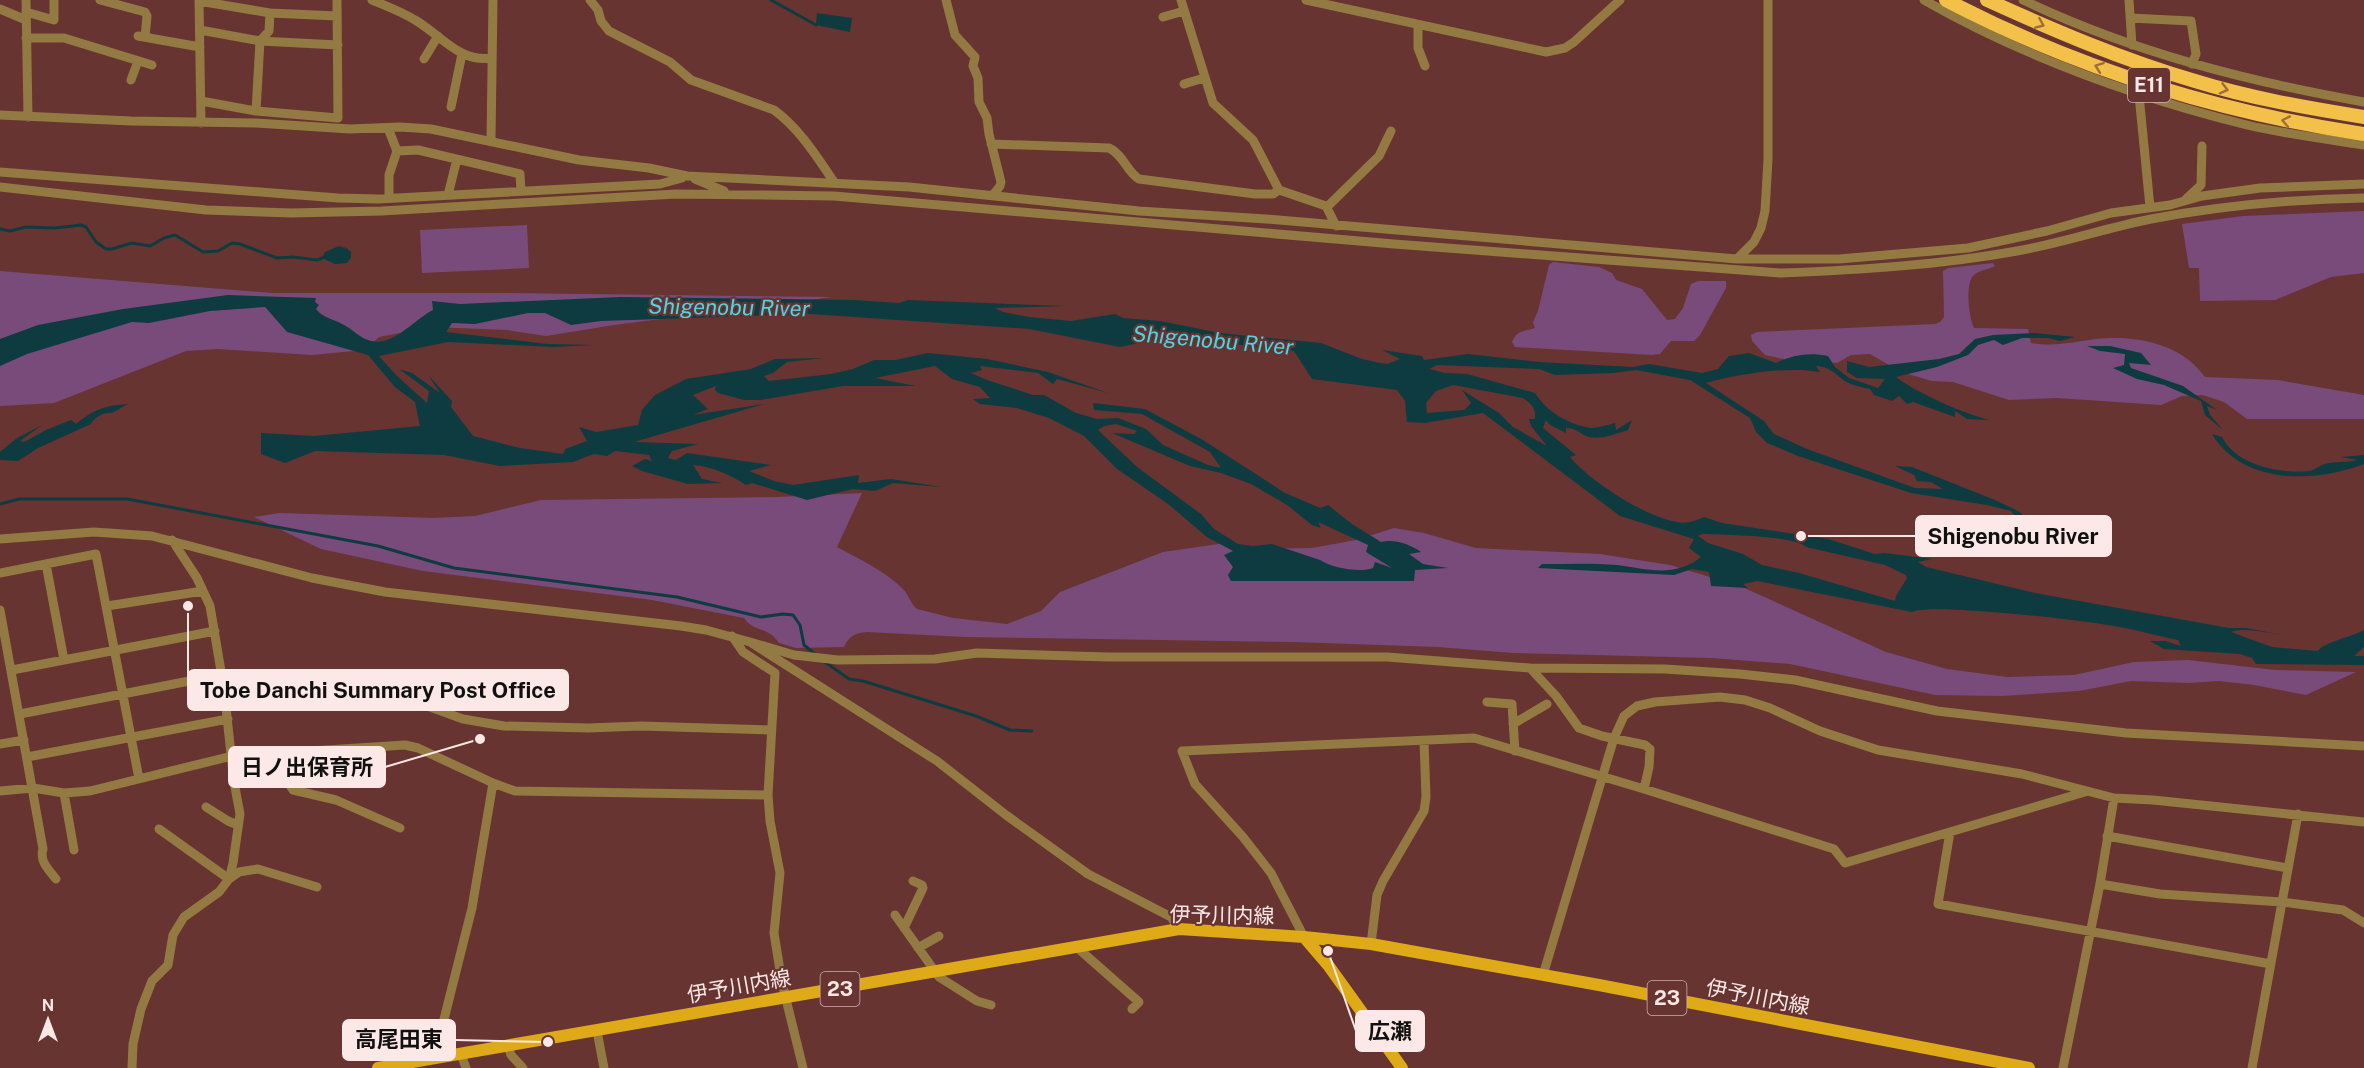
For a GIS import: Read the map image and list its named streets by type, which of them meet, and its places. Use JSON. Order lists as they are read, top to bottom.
{
  "streets": {
    "highway": ["E11"],
    "main road": ["伊予川内線", "23"]
  },
  "water": ["Shigenobu River"],
  "places": [
    "Shigenobu River",
    "Tobe Danchi Summary Post Office",
    "日ノ出保育所",
    "広瀬",
    "高尾田東"
  ],
  "north": "top"
}
